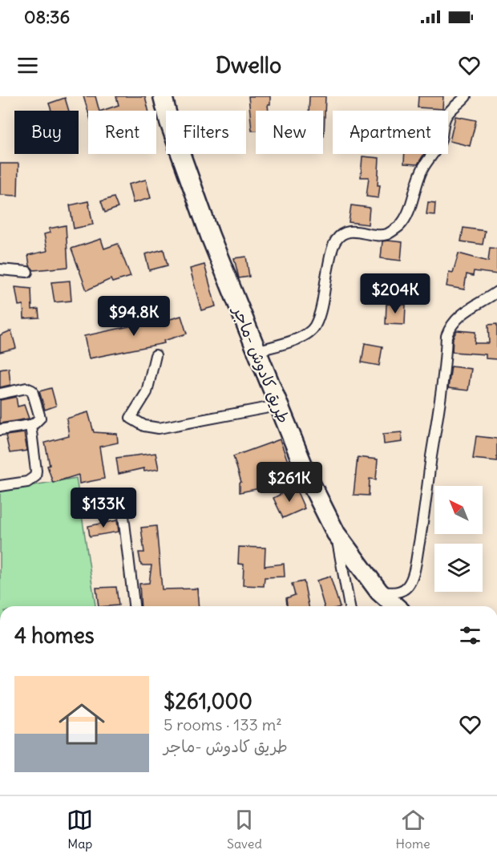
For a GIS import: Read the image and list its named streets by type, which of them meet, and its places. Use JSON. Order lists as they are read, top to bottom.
{
  "streets": {
    "highway": ["طريق كادوش -ماجر"]
  },
  "north": "top left",
  "page": {
    "status": "08:36",
    "header": "Dwello",
    "chip": [
      "Buy",
      "Rent",
      "Filters",
      "New",
      "Apartment"
    ],
    "price": [
      "$204K",
      "$94.8K",
      "$261K",
      "$133K"
    ],
    "heading": "4 homes",
    "list": [
      {
        "name": "$261,000",
        "note": "5 rooms · 133 m² · طريق كادوش -ماجر"
      }
    ],
    "tabs": ["Map", "Saved", "Home"]
  }
}
